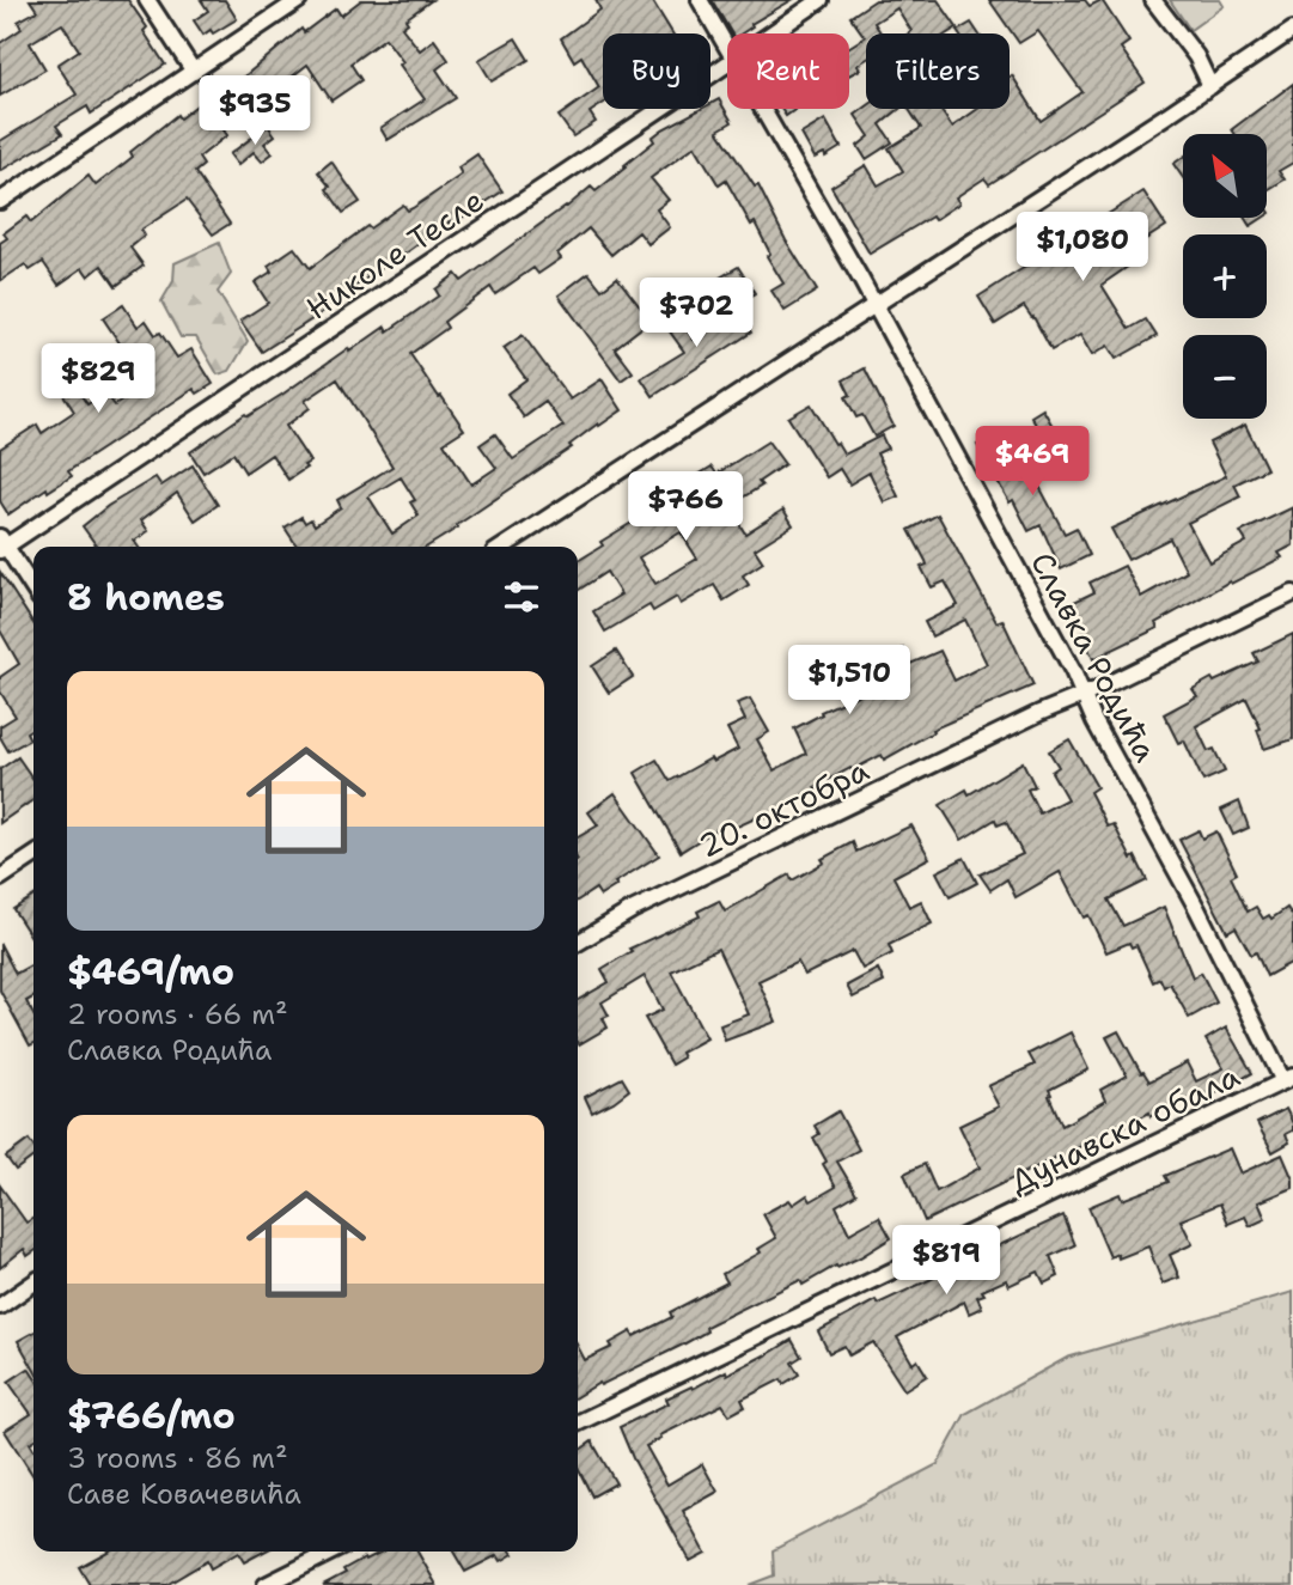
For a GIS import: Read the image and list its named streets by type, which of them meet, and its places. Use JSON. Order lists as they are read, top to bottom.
{
  "streets": {
    "street": [
      "Николе Тесле",
      "Славка Родића",
      "20. октобра",
      "Дунавска обала"
    ]
  },
  "crossings": [
    ["Славка Родића", "20. октобра"],
    ["Славка Родића", "Дунавска обала"]
  ],
  "north": "top left",
  "page": {
    "chip": ["Buy", "Rent", "Filters"],
    "price": [
      "$935",
      "$1,080",
      "$702",
      "$829",
      "$469",
      "$766",
      "$1,510",
      "$819"
    ],
    "map_buttons": ["+", "−"],
    "heading": "8 homes",
    "list": [
      {
        "name": "$469/mo",
        "note": "2 rooms · 66 m² · Славка Родића"
      },
      {
        "name": "$766/mo",
        "note": "3 rooms · 86 m² · Саве Ковачевића"
      }
    ]
  }
}
